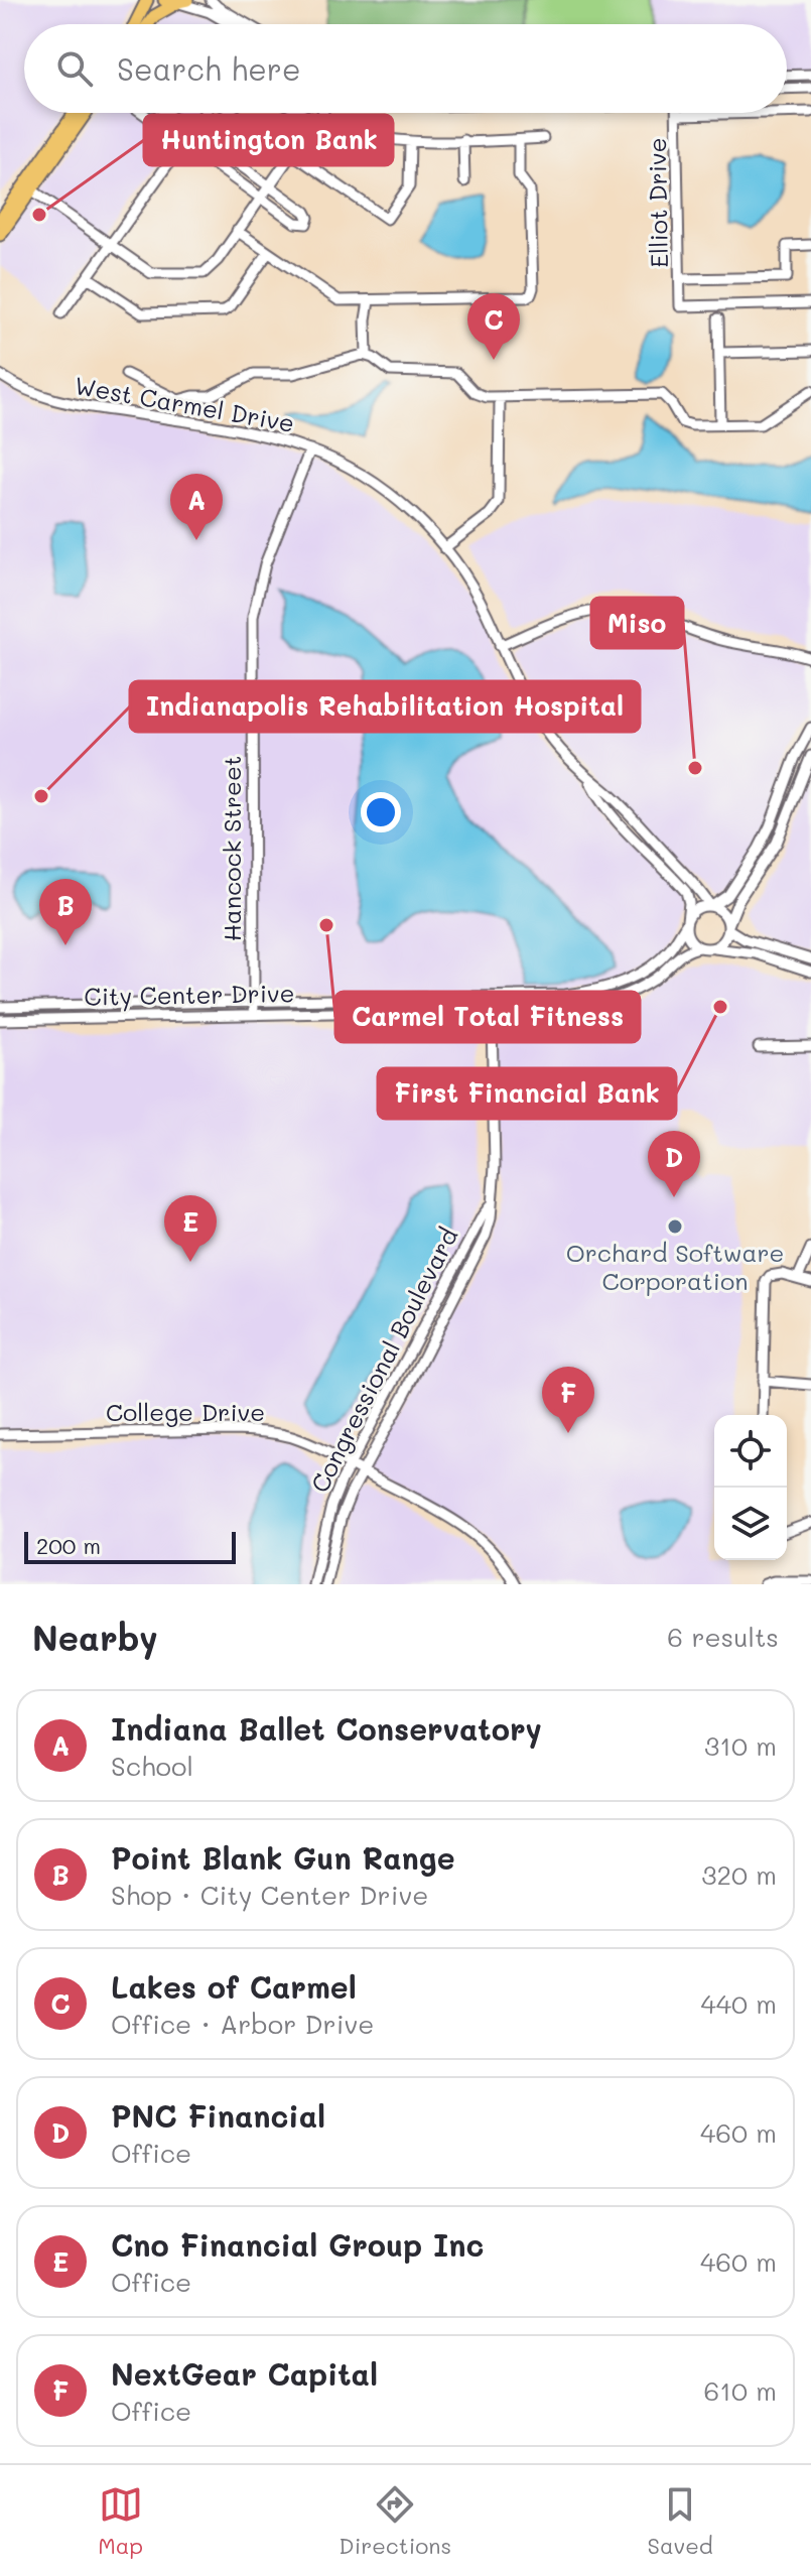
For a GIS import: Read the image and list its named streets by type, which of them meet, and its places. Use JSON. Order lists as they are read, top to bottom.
{
  "streets": {
    "street": [
      "Elliot Drive",
      "West Carmel Drive",
      "Hancock Street",
      "City Center Drive",
      "Congressional Boulevard",
      "College Drive"
    ]
  },
  "crossings": [
    ["West Carmel Drive", "Hancock Street"],
    ["West Carmel Drive", "City Center Drive"],
    ["Hancock Street", "City Center Drive"],
    ["City Center Drive", "Congressional Boulevard"],
    ["Congressional Boulevard", "College Drive"]
  ],
  "places": [
    "Huntington Bank",
    "Miso",
    "Indianapolis Rehabilitation Hospital",
    "Carmel Total Fitness",
    "First Financial Bank",
    "Orchard Software Corporation"
  ],
  "scale_bar": "200 m",
  "page": {
    "search": "Search here",
    "pins": [
      "C",
      "A",
      "B",
      "D",
      "E",
      "F"
    ],
    "scale": "200 m",
    "heading": ["Nearby", "6 results"],
    "list": [
      {
        "mark": "A",
        "name": "Indiana Ballet Conservatory",
        "note": "School",
        "value": "310 m"
      },
      {
        "mark": "B",
        "name": "Point Blank Gun Range",
        "note": "Shop · City Center Drive",
        "value": "320 m"
      },
      {
        "mark": "C",
        "name": "Lakes of Carmel",
        "note": "Office · Arbor Drive",
        "value": "440 m"
      },
      {
        "mark": "D",
        "name": "PNC Financial",
        "note": "Office",
        "value": "460 m"
      },
      {
        "mark": "E",
        "name": "Cno Financial Group Inc",
        "note": "Office",
        "value": "460 m"
      },
      {
        "mark": "F",
        "name": "NextGear Capital",
        "note": "Office",
        "value": "610 m"
      }
    ],
    "nav": ["Map", "Directions", "Saved"]
  }
}
